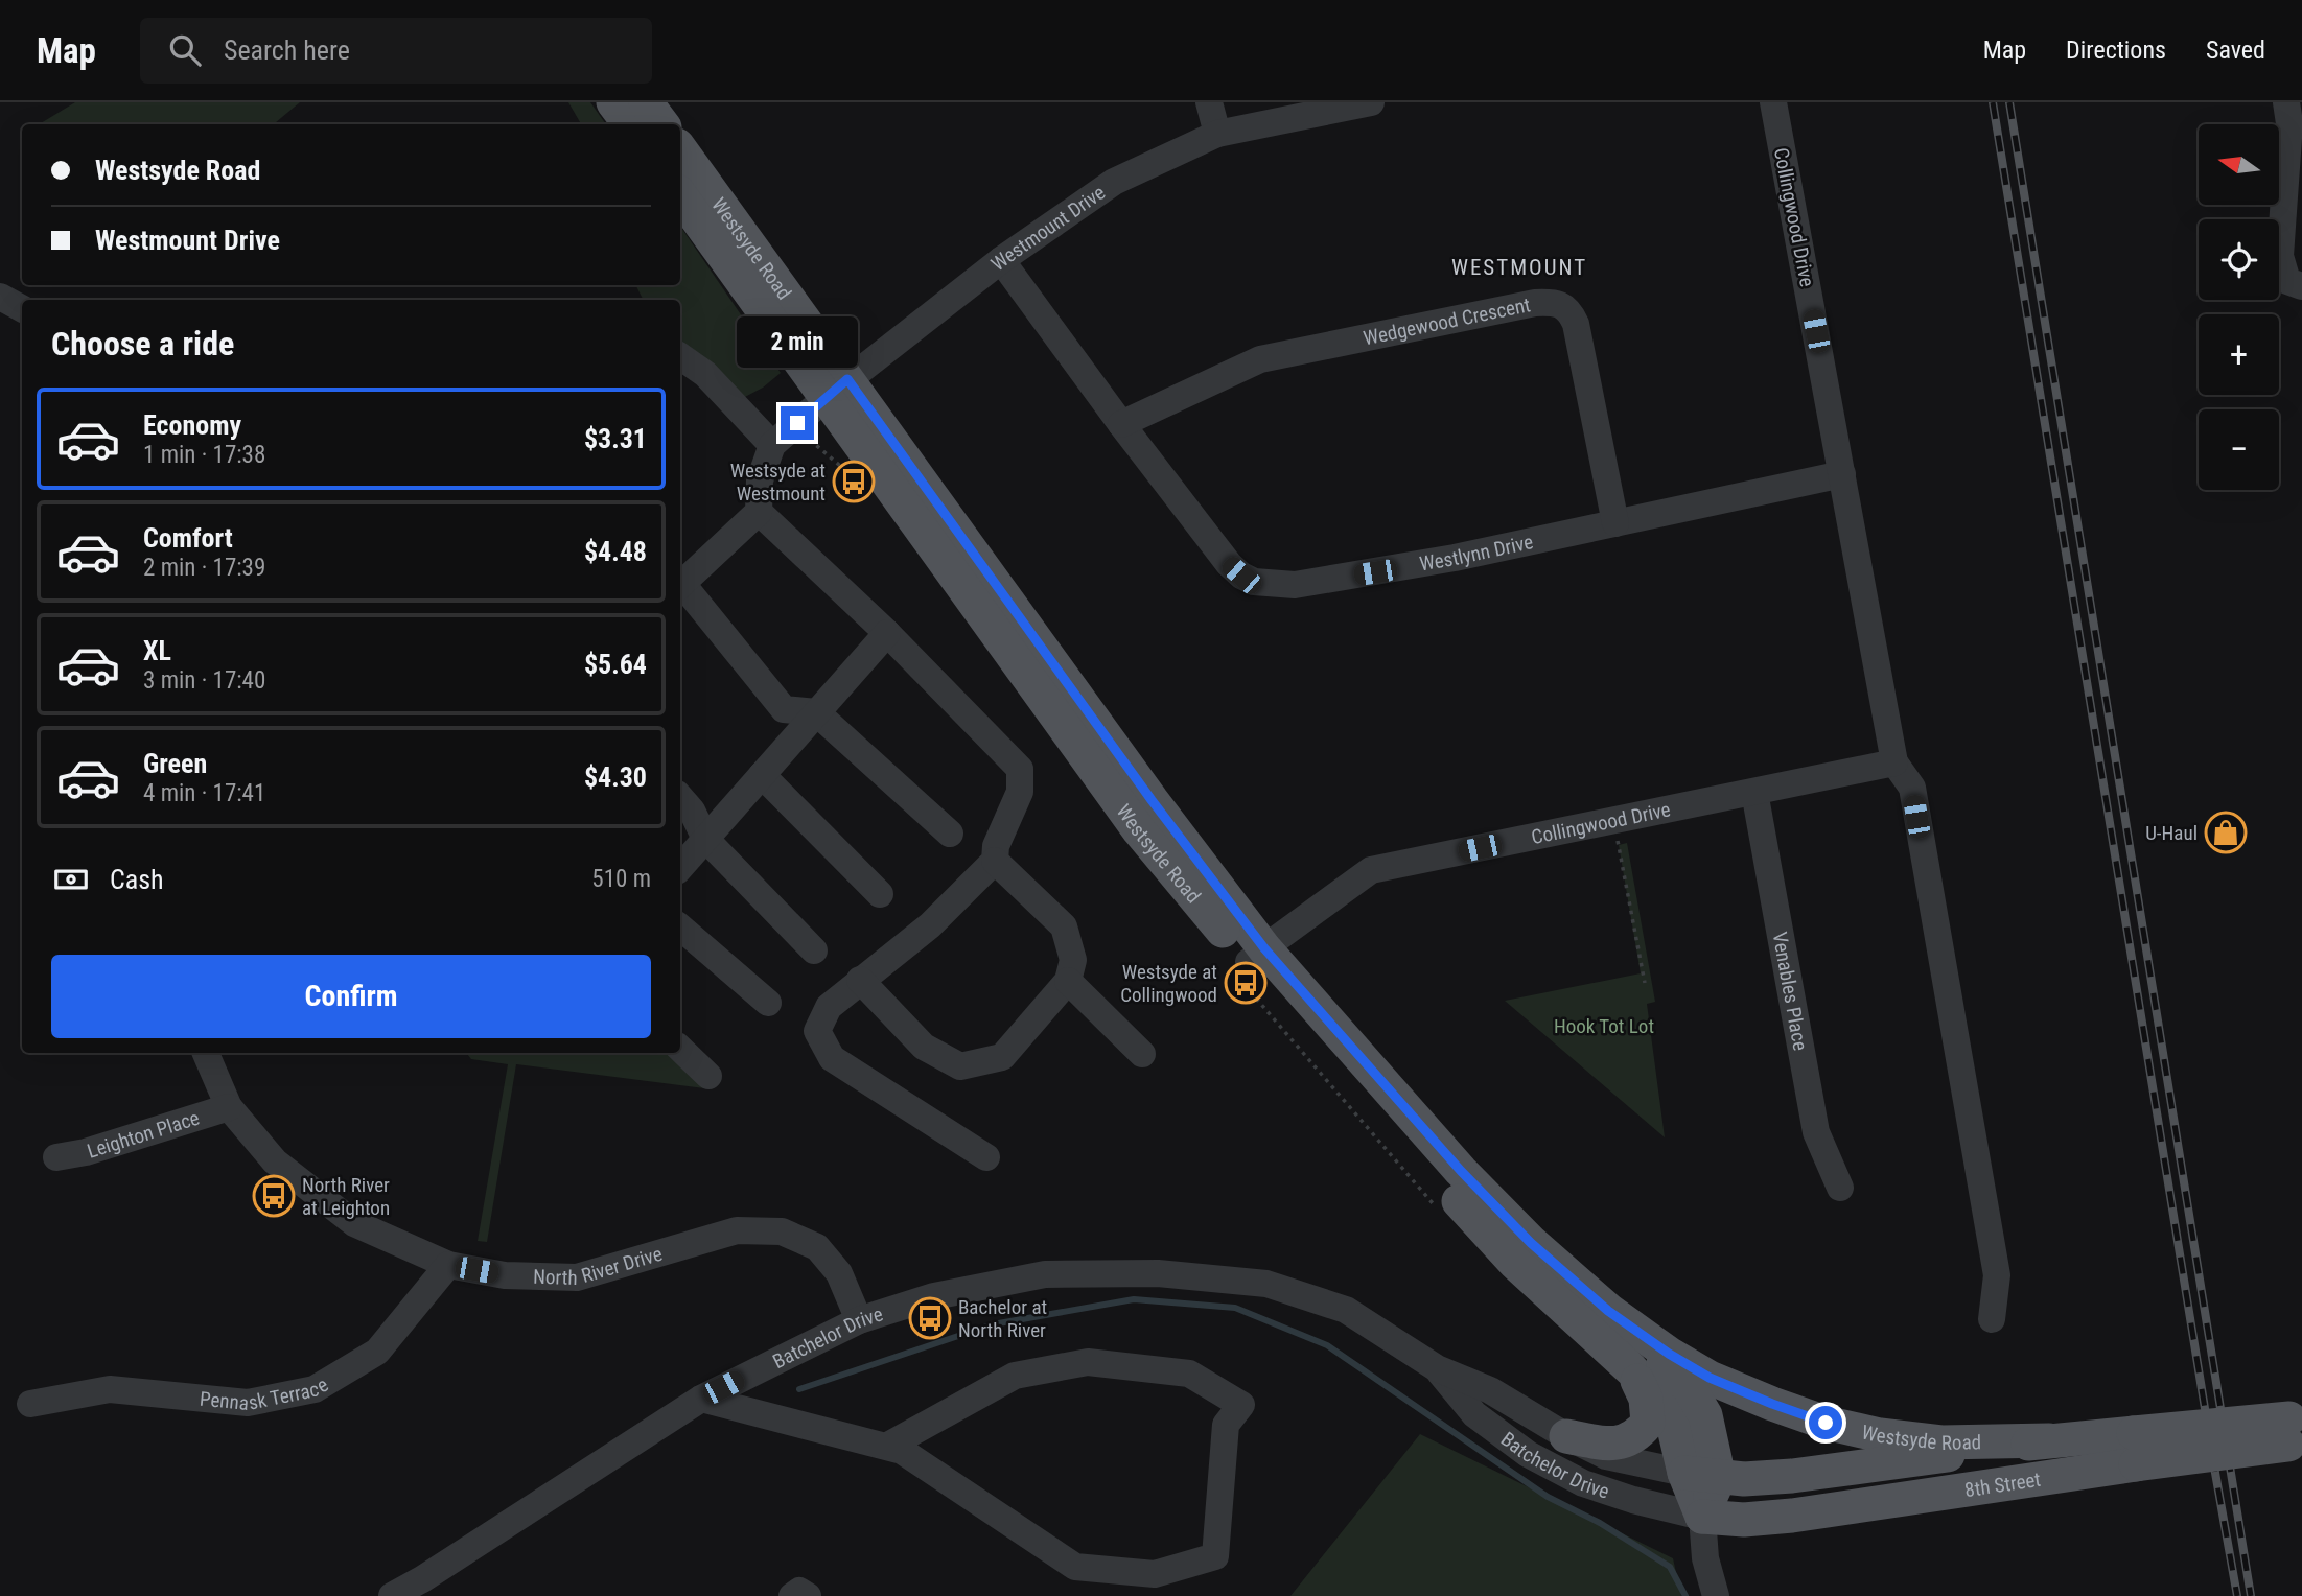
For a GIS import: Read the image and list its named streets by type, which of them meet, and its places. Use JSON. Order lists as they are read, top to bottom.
{
  "streets": {
    "main road": ["Westsyde Road", "Batchelor Drive", "8th Street"],
    "street": [
      "Collingwood Drive",
      "Westmount Drive",
      "Wedgewood Crescent",
      "Westlynn Drive",
      "Venables Place",
      "Leighton Place",
      "North River Drive",
      "Pennask Terrace"
    ]
  },
  "crossings": [
    ["Collingwood Drive", "Westsyde Road"],
    ["Collingwood Drive", "Westlynn Drive"],
    ["Collingwood Drive", "Venables Place"],
    ["Westmount Drive", "Westsyde Road"],
    ["Westmount Drive", "Westlynn Drive"],
    ["Westsyde Road", "Batchelor Drive"],
    ["Westsyde Road", "8th Street"],
    ["Wedgewood Crescent", "Westlynn Drive"],
    ["Leighton Place", "North River Drive"],
    ["North River Drive", "Batchelor Drive"],
    ["North River Drive", "Pennask Terrace"],
    ["Batchelor Drive", "8th Street"]
  ],
  "districts": ["WESTMOUNT"],
  "parks": ["Hook Tot Lot"],
  "places": {
    "bus stop": [
      "Westsyde at Westmount",
      "Westsyde at Collingwood",
      "North River at Leighton",
      "Bachelor at North River"
    ],
    "shop": ["U-Haul"]
  },
  "north": "left",
  "page": {
    "header": "Map",
    "search": "Search here",
    "nav": ["Map", "Directions", "Saved"],
    "map_buttons": ["+", "−"],
    "banner": ["Westsyde Road", "Westmount Drive"],
    "heading": "Choose a ride",
    "bubble": "2 min",
    "list": [
      {
        "name": "Economy",
        "note": "1 min · 17:38",
        "value": "$3.31"
      },
      {
        "name": "Comfort",
        "note": "2 min · 17:39",
        "value": "$4.48"
      },
      {
        "name": "XL",
        "note": "3 min · 17:40",
        "value": "$5.64"
      },
      {
        "name": "Green",
        "note": "4 min · 17:41",
        "value": "$4.30"
      }
    ],
    "pay": ["Cash", "510 m"],
    "buttons": "Confirm"
  }
}
